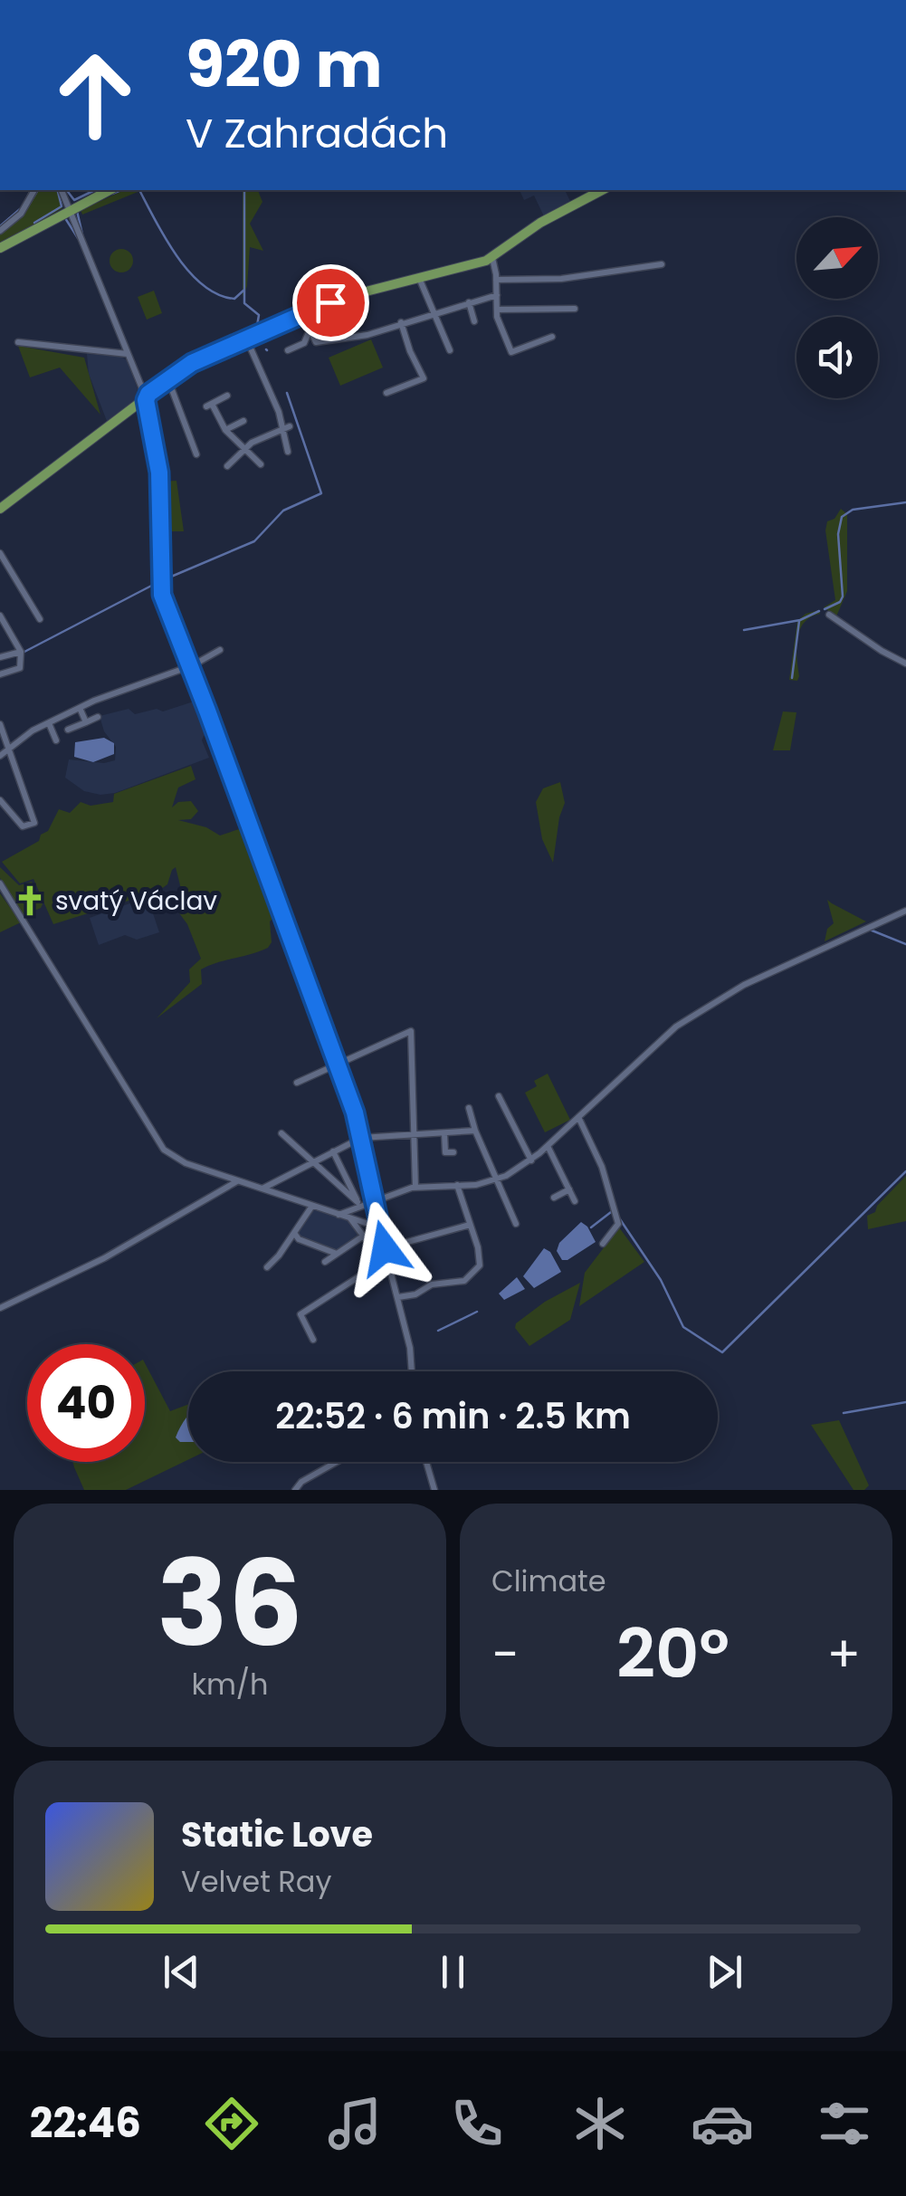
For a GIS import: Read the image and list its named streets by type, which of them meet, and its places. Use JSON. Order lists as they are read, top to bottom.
{
  "places": {
    "church": ["svatý Václav"]
  },
  "north": "top right",
  "page": {
    "turn": ["920 m", "V Zahradách"],
    "limit": "40",
    "trip": "22:52 · 6 min · 2.5 km",
    "tile": [
      ["36", "km/h"],
      "Climate"
    ],
    "heat": ["−", "20°", "+"],
    "song": ["Static Love", "Velvet Ray"],
    "tabs": "22:46"
  }
}
